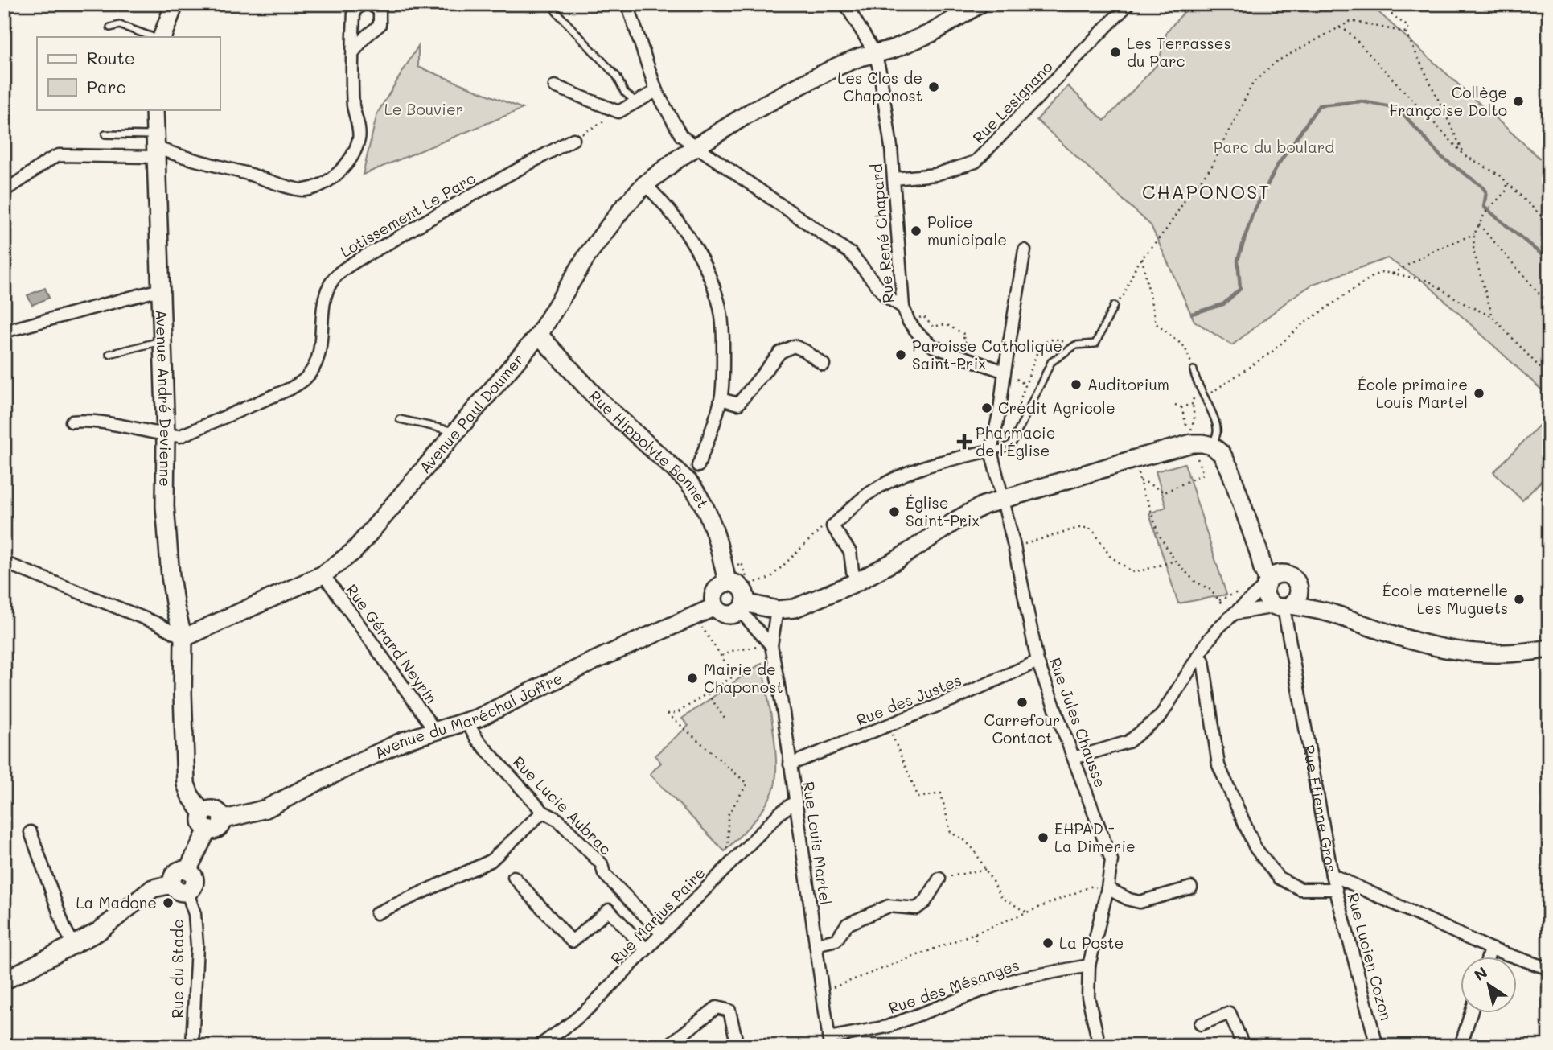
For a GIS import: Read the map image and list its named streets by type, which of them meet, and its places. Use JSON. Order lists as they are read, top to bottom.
{
  "streets": {
    "main road": [
      "Avenue André Devienne",
      "Avenue Paul Doumer",
      "Rue Hippolyte Bonnet",
      "Avenue du Maréchal Joffre"
    ],
    "street": [
      "Rue Lesignano",
      "Lotissement Le Parc",
      "Rue René Chapard",
      "Rue Gérard Neyrin",
      "Rue des Justes",
      "Rue Jules Chausse",
      "Rue Lucie Aubrac",
      "Rue Étienne Gros",
      "Rue Louis Martel",
      "Rue Marius Paire",
      "Rue Lucien Cozon",
      "Rue du Stade",
      "Rue des Mésanges"
    ]
  },
  "crossings": [
    ["Rue Lesignano", "Rue René Chapard"],
    ["Lotissement Le Parc", "Avenue André Devienne"],
    ["Rue René Chapard", "Avenue Paul Doumer"],
    ["Avenue André Devienne", "Avenue Paul Doumer"],
    ["Avenue Paul Doumer", "Rue Hippolyte Bonnet"],
    ["Avenue Paul Doumer", "Rue Gérard Neyrin"],
    ["Rue Hippolyte Bonnet", "Avenue du Maréchal Joffre"],
    ["Rue Gérard Neyrin", "Avenue du Maréchal Joffre"],
    ["Rue des Justes", "Rue Jules Chausse"],
    ["Rue des Justes", "Rue Louis Martel"],
    ["Avenue du Maréchal Joffre", "Rue Lucie Aubrac"],
    ["Rue Jules Chausse", "Rue des Mésanges"],
    ["Rue Lucie Aubrac", "Rue Marius Paire"],
    ["Rue Étienne Gros", "Rue Lucien Cozon"],
    ["Rue Louis Martel", "Rue Marius Paire"],
    ["Rue Louis Martel", "Rue des Mésanges"]
  ],
  "districts": ["CHAPONOST"],
  "parks": ["Le Bouvier", "Parc du boulard"],
  "places": {
    "other": [
      "Les Terrasses du Parc",
      "Les Clos de Chaponost",
      "Collège Françoise Dolto",
      "Police municipale",
      "Paroisse Catholique Saint-Prix",
      "Auditorium",
      "École primaire Louis Martel",
      "Crédit Agricole",
      "Église Saint-Prix",
      "École maternelle Les Muguets",
      "Mairie de Chaponost",
      "Carrefour Contact",
      "EHPAD - La Dimerie",
      "La Madone",
      "La Poste"
    ],
    "health": ["Pharmacie de l'Église"]
  },
  "legend": ["Route", "Parc"],
  "north": "top left"
}
